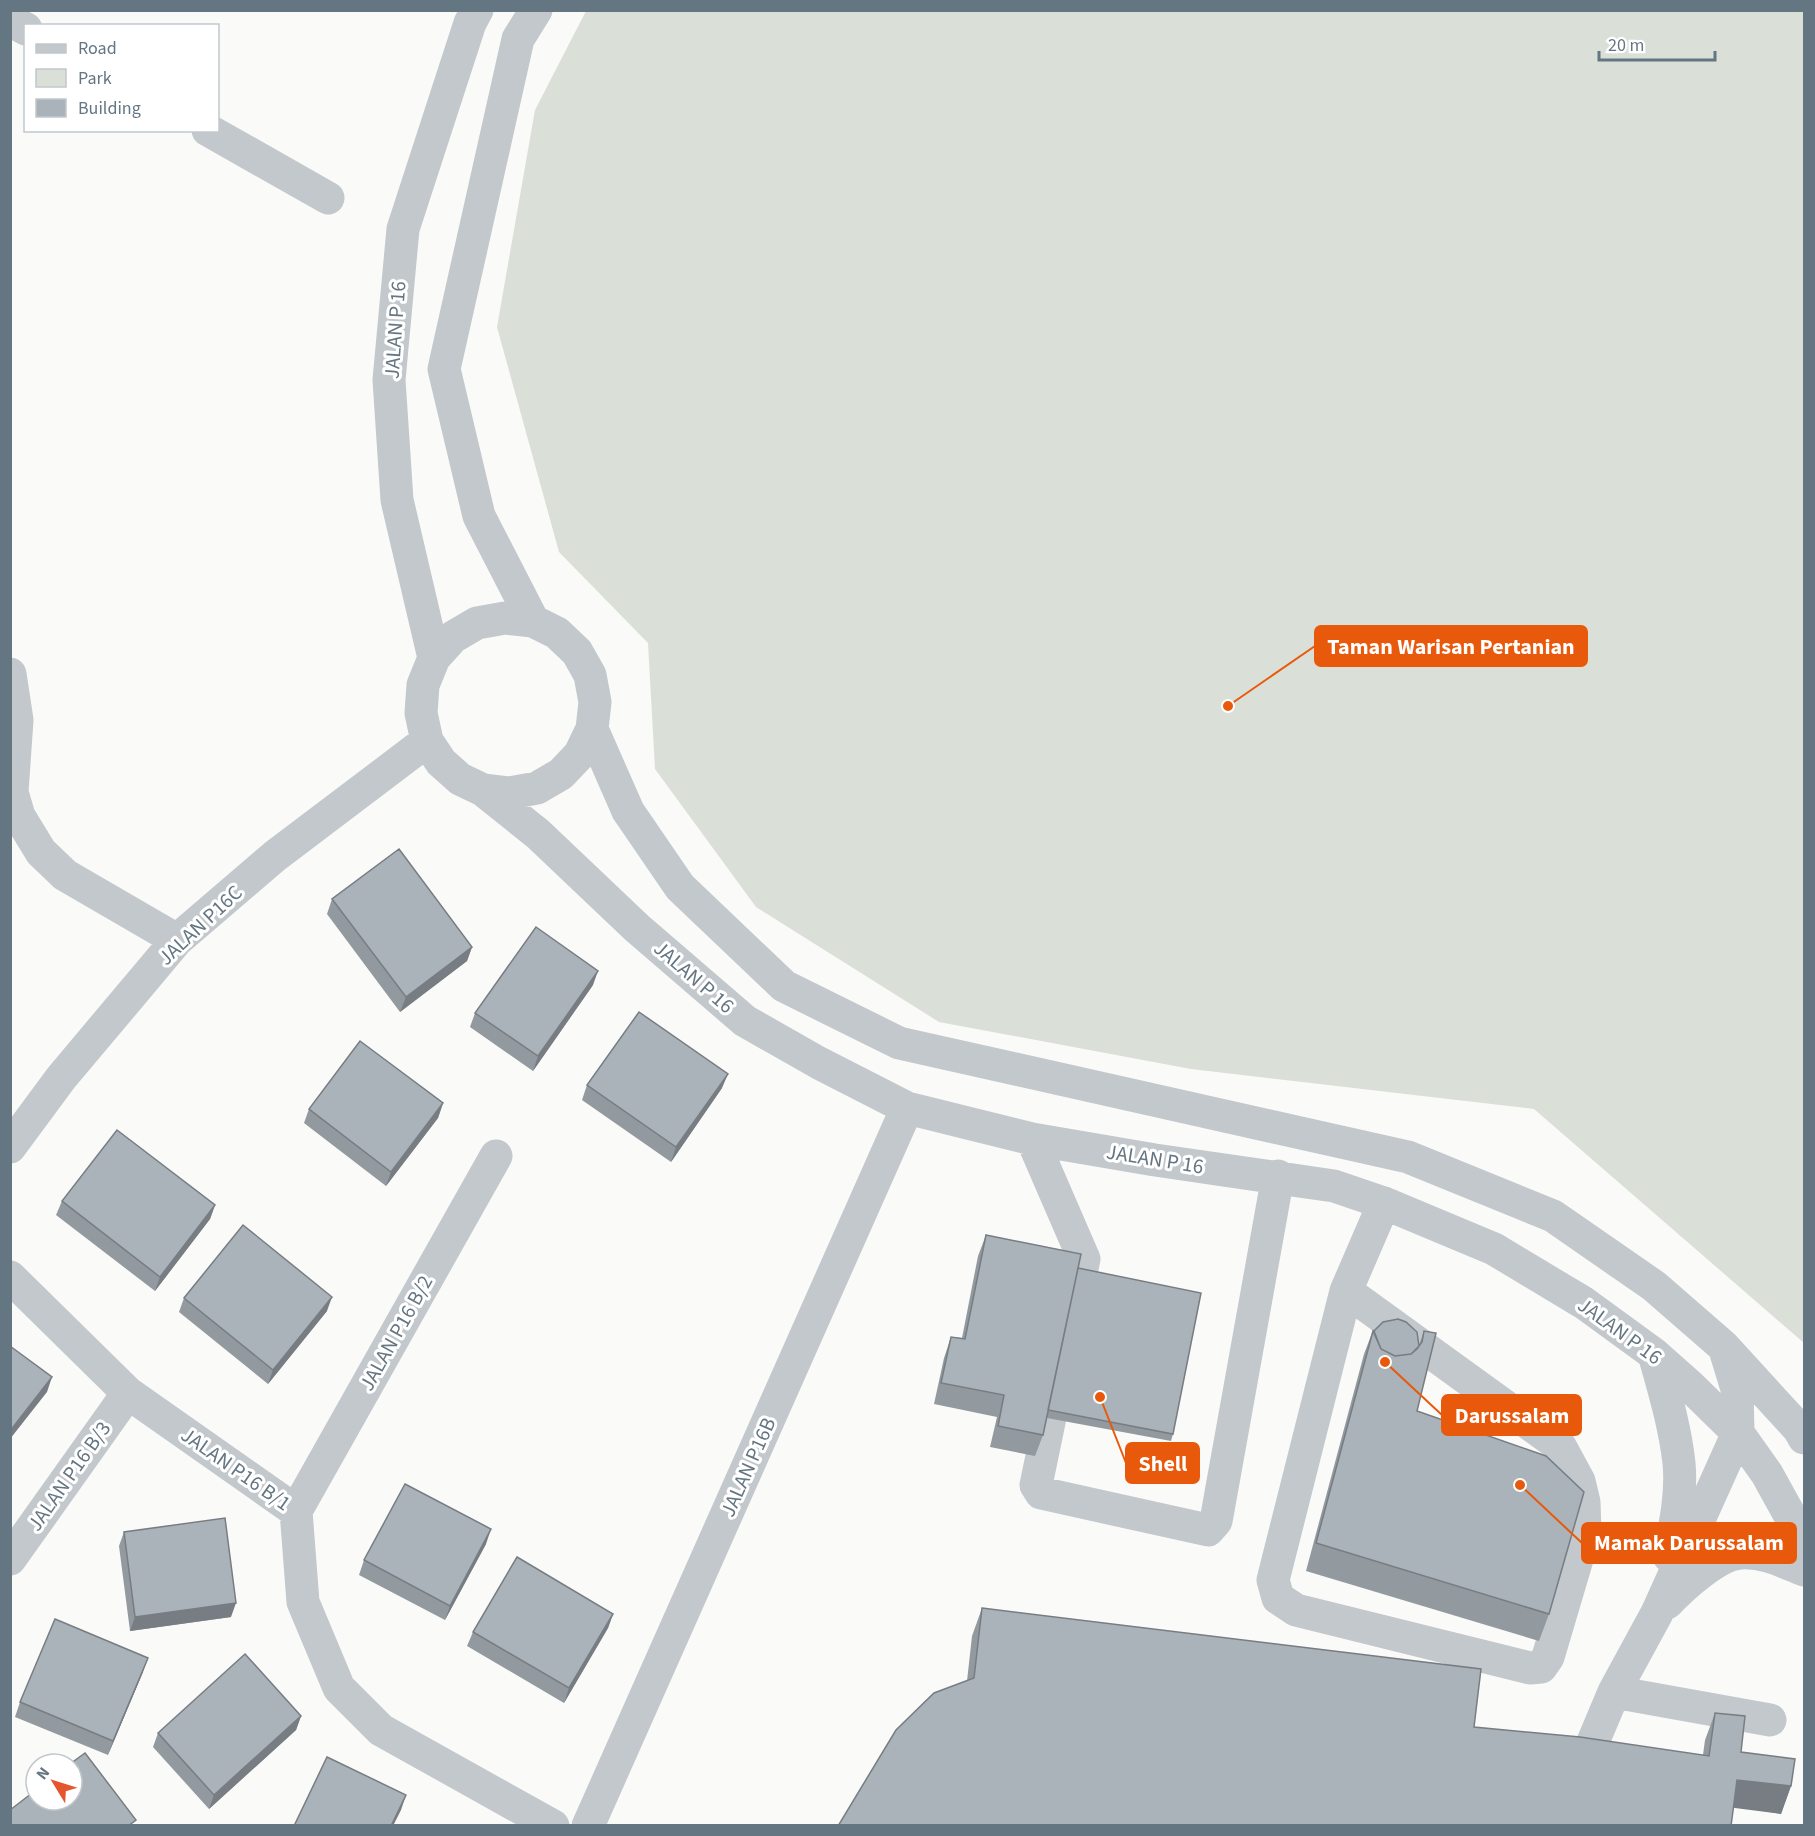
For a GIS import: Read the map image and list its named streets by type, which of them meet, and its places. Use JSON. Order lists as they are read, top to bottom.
{
  "streets": {
    "street": [
      "JALAN P 16",
      "JALAN P16C",
      "JALAN P16 B/2",
      "JALAN P16B",
      "JALAN P16 B/1",
      "JALAN P16 B/3"
    ]
  },
  "crossings": [
    ["JALAN P 16", "JALAN P16C"],
    ["JALAN P 16", "JALAN P16B"],
    ["JALAN P16 B/2", "JALAN P16 B/1"],
    ["JALAN P16 B/1", "JALAN P16 B/3"]
  ],
  "places": [
    "Taman Warisan Pertanian",
    "Darussalam",
    "Shell",
    "Mamak Darussalam"
  ],
  "legend": ["Road", "Park", "Building"],
  "scale_bar": "20 m",
  "north": "top left"
}
